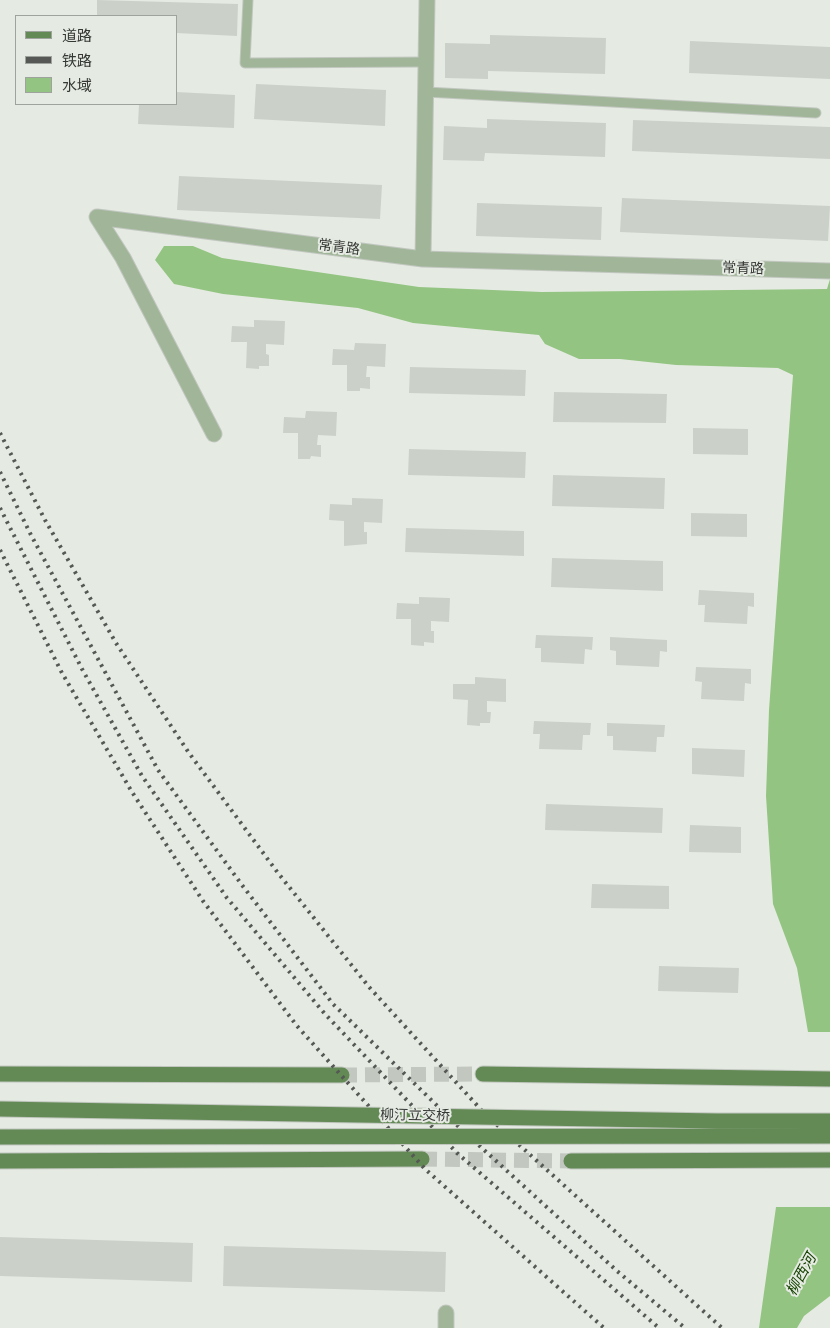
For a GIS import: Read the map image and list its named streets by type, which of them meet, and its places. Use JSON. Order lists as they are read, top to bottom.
{
  "streets": {
    "main road": ["柳汀立交桥"],
    "street": ["常青路"]
  },
  "water": ["柳西河"],
  "legend": ["道路", "铁路", "水域"]
}
